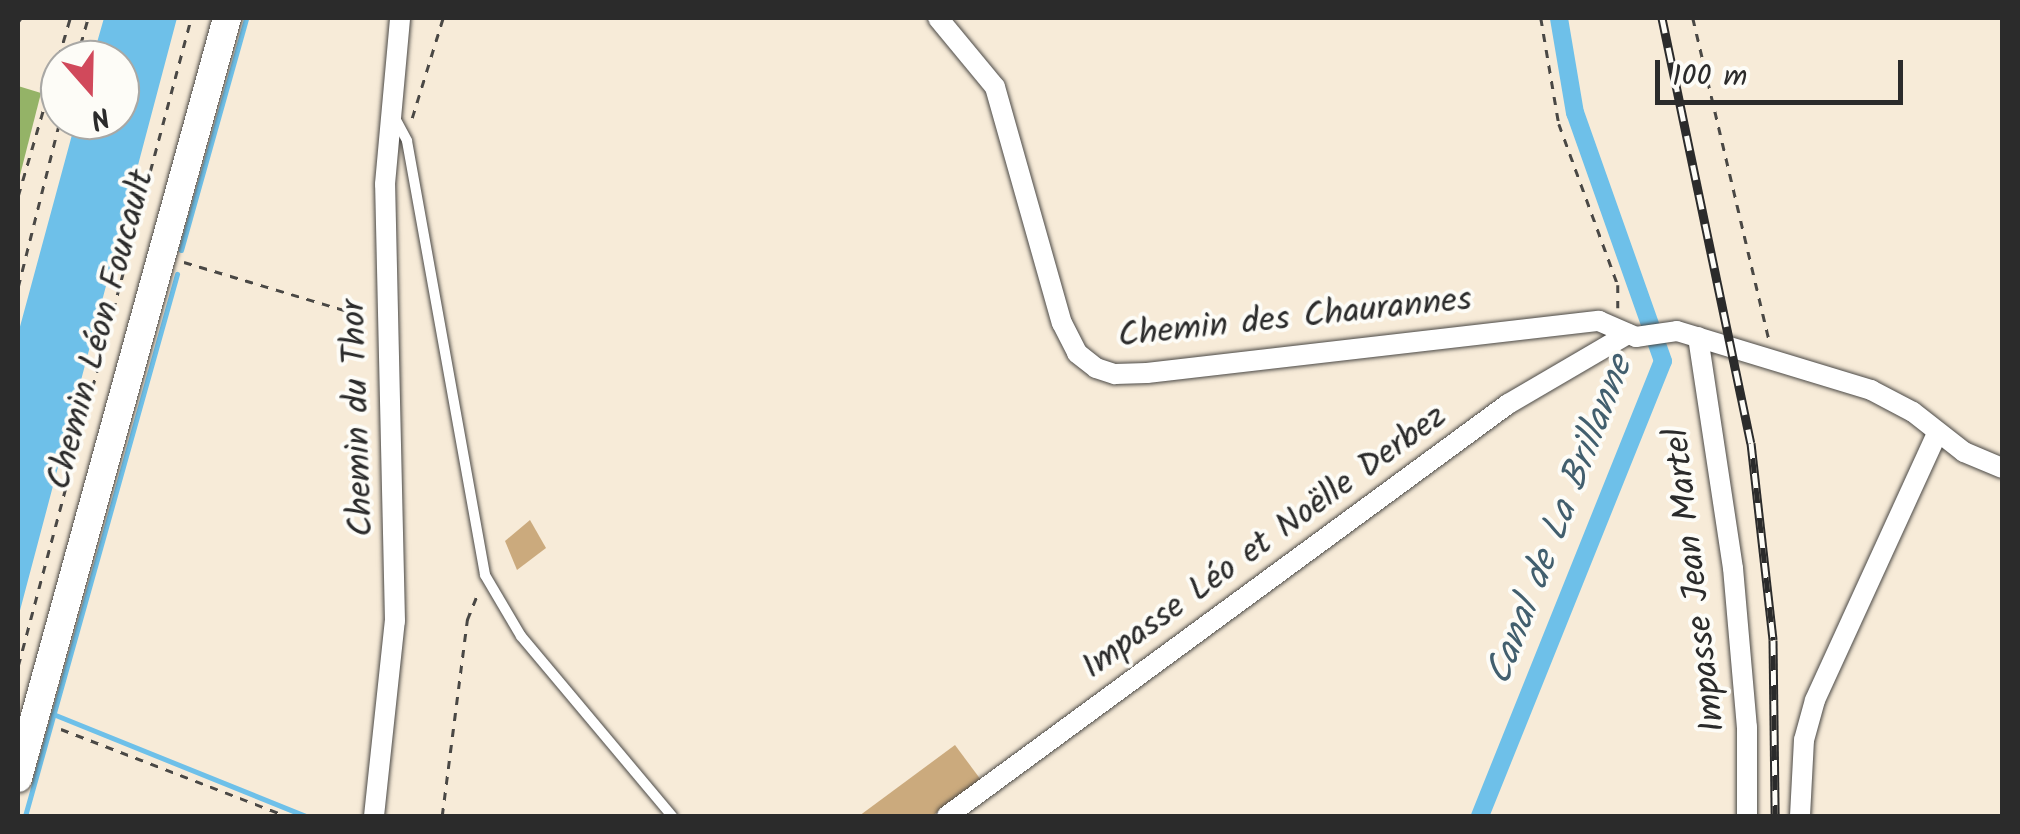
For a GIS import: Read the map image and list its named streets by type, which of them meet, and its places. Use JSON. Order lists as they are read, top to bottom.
{
  "streets": {
    "main road": ["Chemin Léon Foucault"],
    "street": [
      "Chemin des Chaurannes",
      "Chemin du Thor",
      "Impasse Léo et Noëlle Derbez",
      "Impasse Jean Martel"
    ]
  },
  "crossings": [
    ["Chemin des Chaurannes", "Impasse Léo et Noëlle Derbez"],
    ["Chemin des Chaurannes", "Impasse Jean Martel"]
  ],
  "water": ["Canal de La Brillanne"],
  "scale_bar": "100 m",
  "north": "bottom"
}
